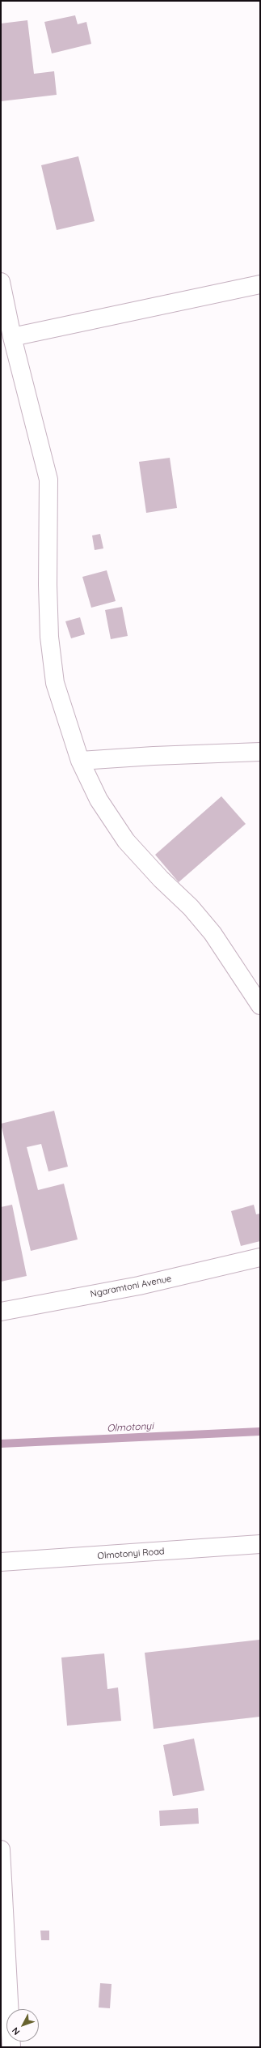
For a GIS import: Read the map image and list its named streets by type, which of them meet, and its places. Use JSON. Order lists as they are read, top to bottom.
{
  "streets": {
    "street": ["Ngaramtoni Avenue", "Olmotonyi Road"]
  },
  "water": ["Olmotonyi"],
  "north": "bottom left"
}
